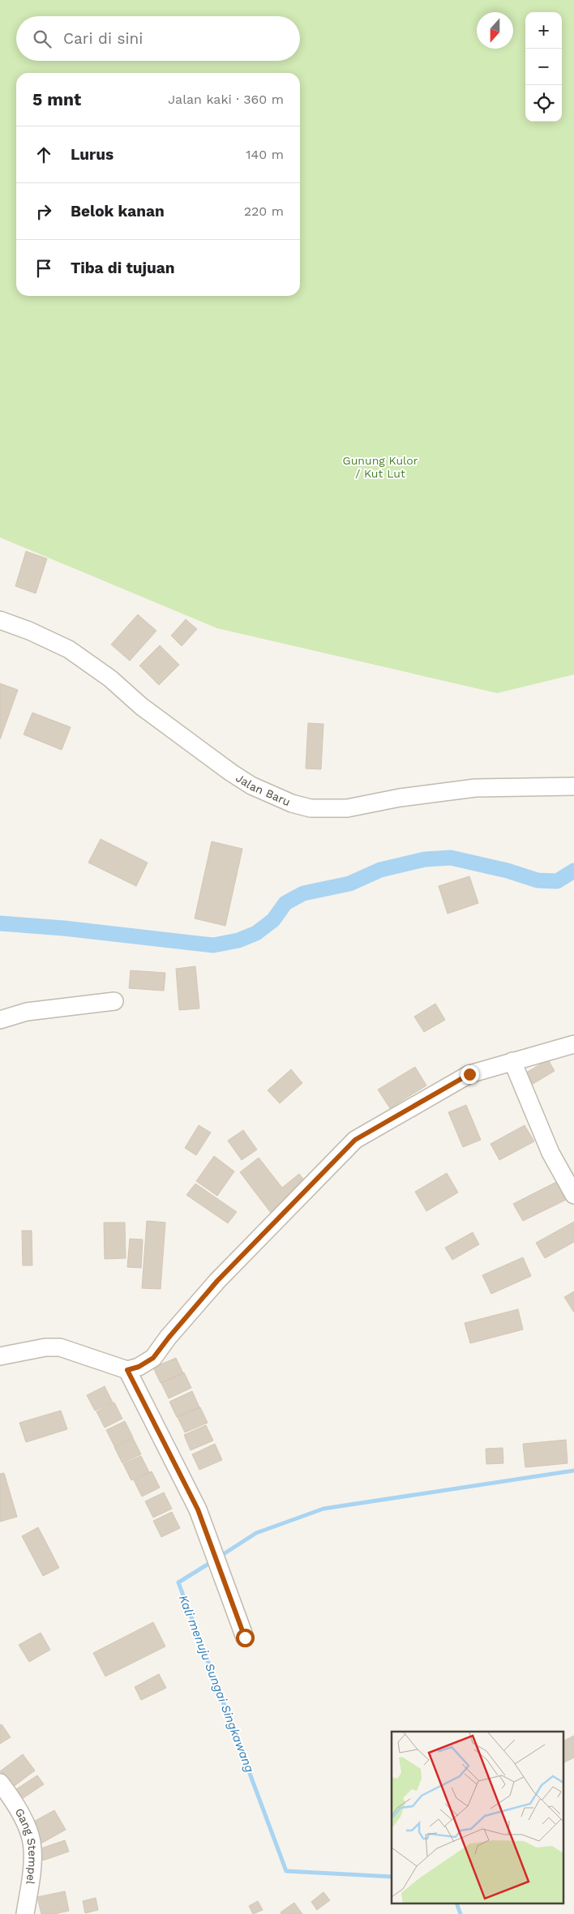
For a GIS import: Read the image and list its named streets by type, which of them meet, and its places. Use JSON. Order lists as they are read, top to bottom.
{
  "streets": {
    "street": ["Jalan Baru", "Gang Stempel"]
  },
  "water": ["Kali menuju Sungai Singkawang"],
  "parks": ["Gunung Kulor / Kut Lut"],
  "north": "bottom",
  "page": {
    "map_buttons": ["+", "−"],
    "search": "Cari di sini",
    "heading": ["5 mnt", "Jalan kaki · 360 m"],
    "list": [
      ["Lurus", "140 m"],
      ["Belok kanan", "220 m"],
      "Tiba di tujuan"
    ]
  }
}
